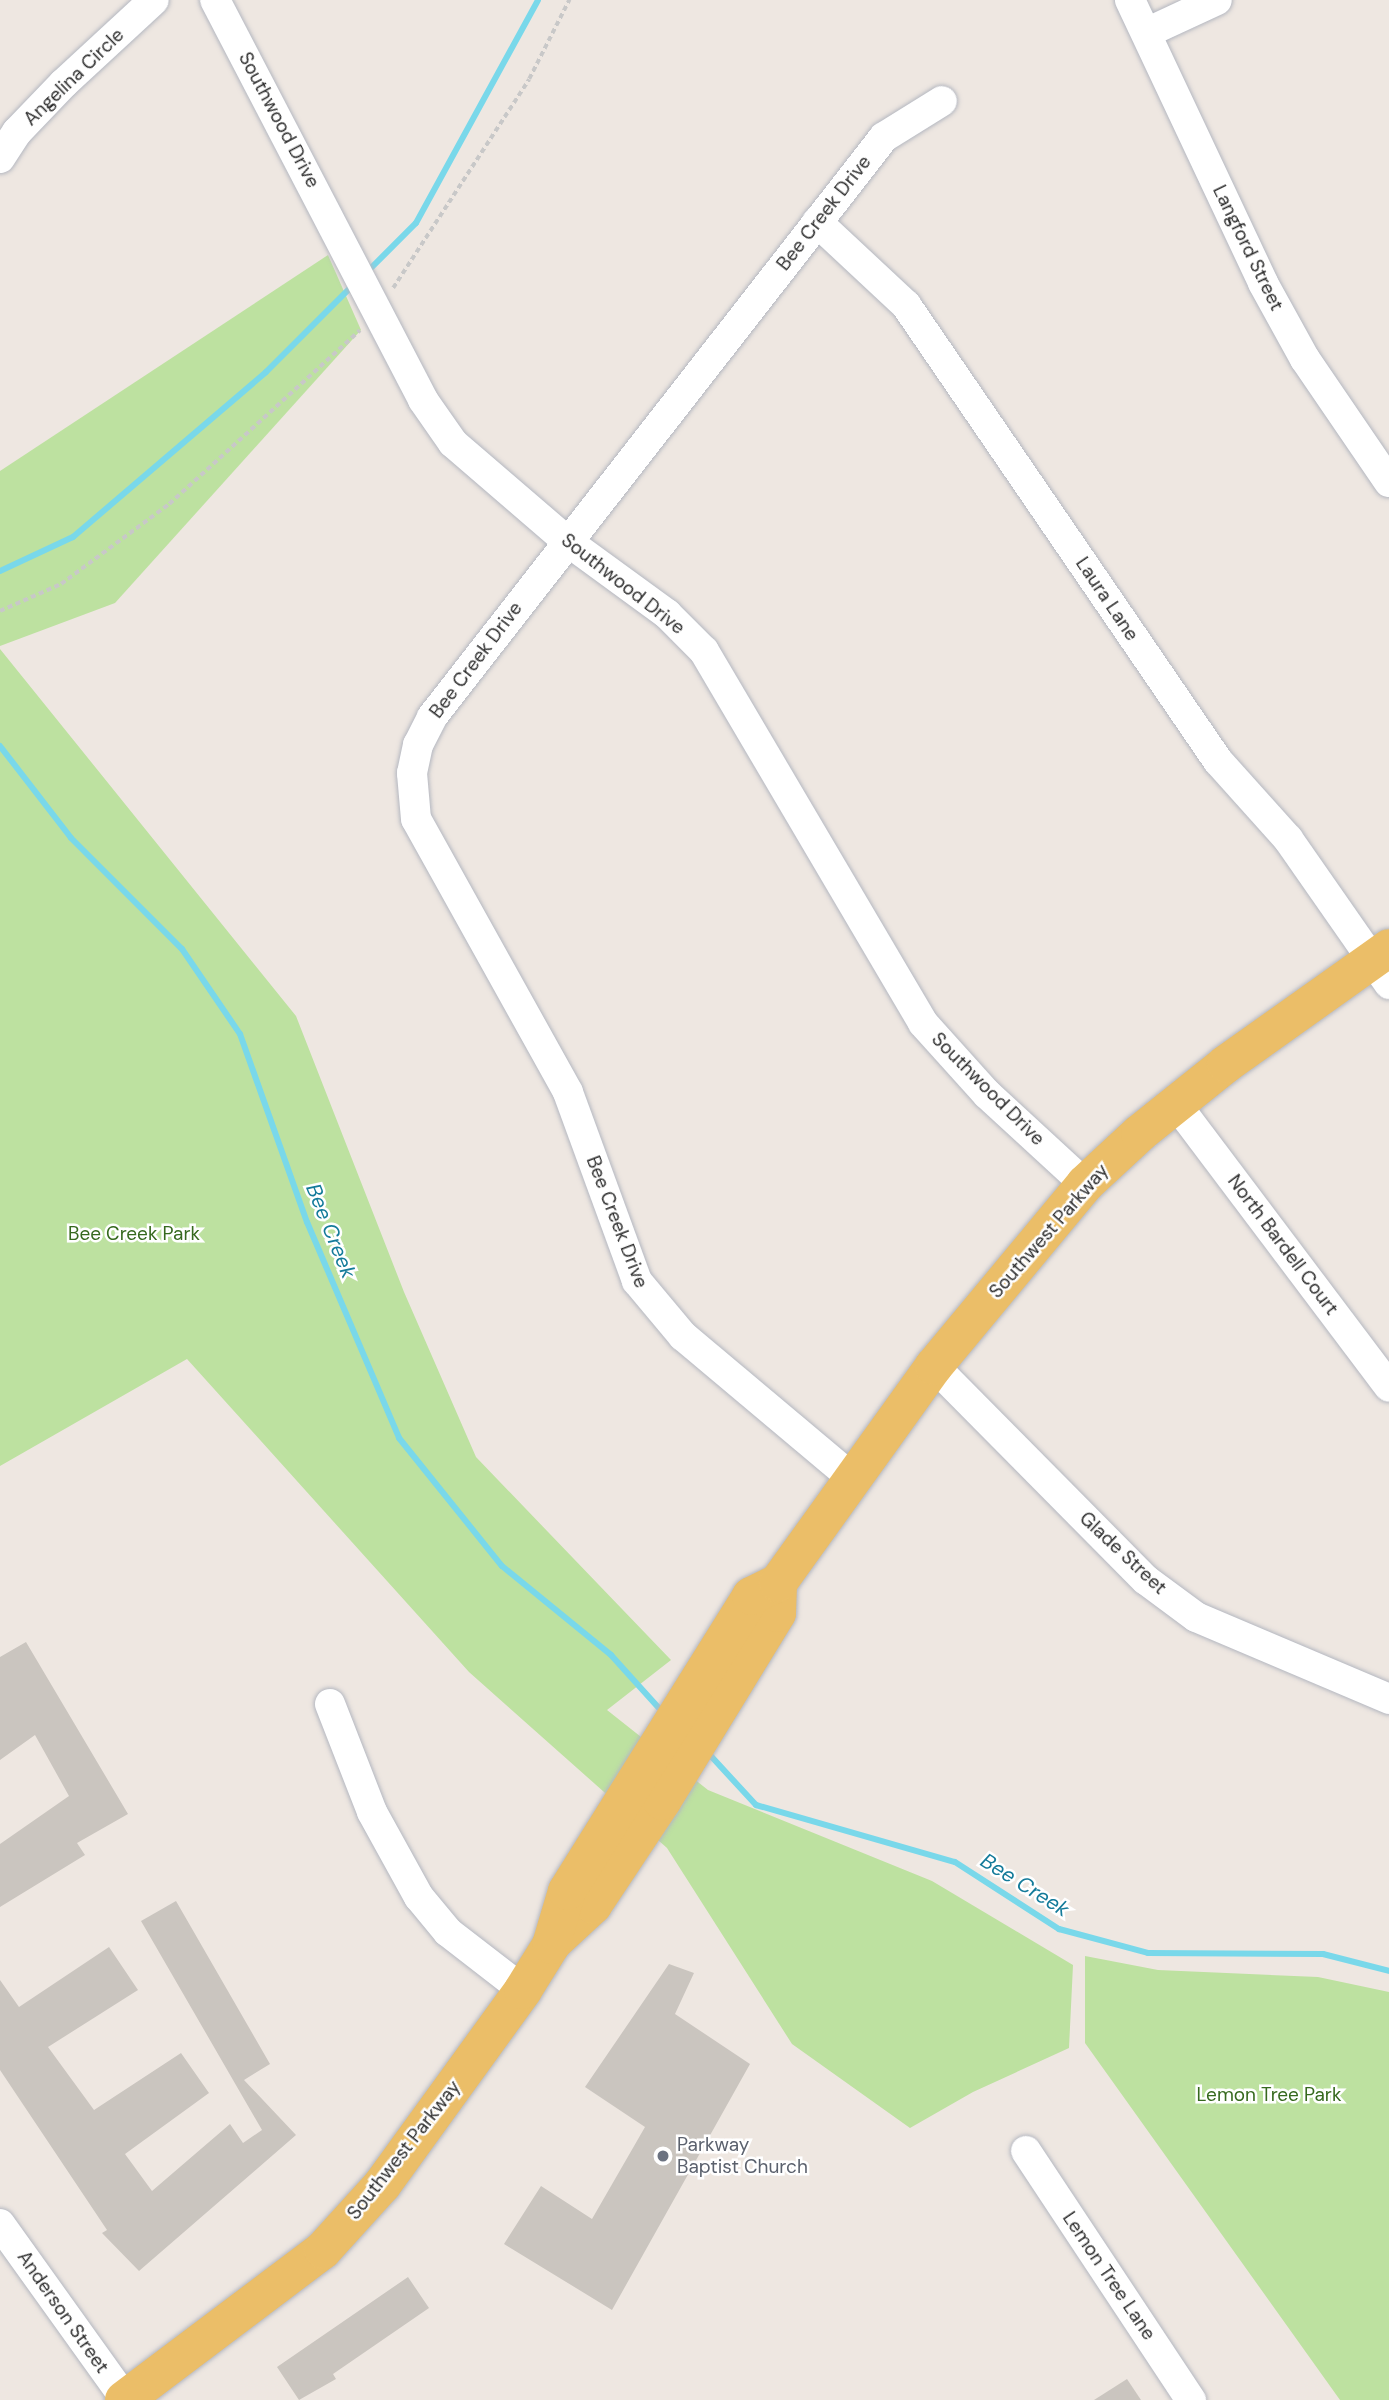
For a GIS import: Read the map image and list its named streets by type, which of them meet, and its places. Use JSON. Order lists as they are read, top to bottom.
{
  "streets": {
    "main road": ["Southwest Parkway"],
    "street": [
      "Angelina Circle",
      "Southwood Drive",
      "Bee Creek Drive",
      "Langford Street",
      "Laura Lane",
      "North Bardell Court",
      "Glade Street",
      "Lemon Tree Lane",
      "Anderson Street"
    ]
  },
  "crossings": [
    ["Southwood Drive", "Bee Creek Drive"],
    ["Southwood Drive", "Southwest Parkway"],
    ["Bee Creek Drive", "Laura Lane"],
    ["Bee Creek Drive", "Southwest Parkway"],
    ["Laura Lane", "Southwest Parkway"],
    ["Southwest Parkway", "North Bardell Court"],
    ["Southwest Parkway", "Glade Street"],
    ["Southwest Parkway", "Anderson Street"]
  ],
  "water": ["Bee Creek"],
  "parks": ["Bee Creek Park", "Lemon Tree Park"],
  "places": ["Parkway Baptist Church"]
}
